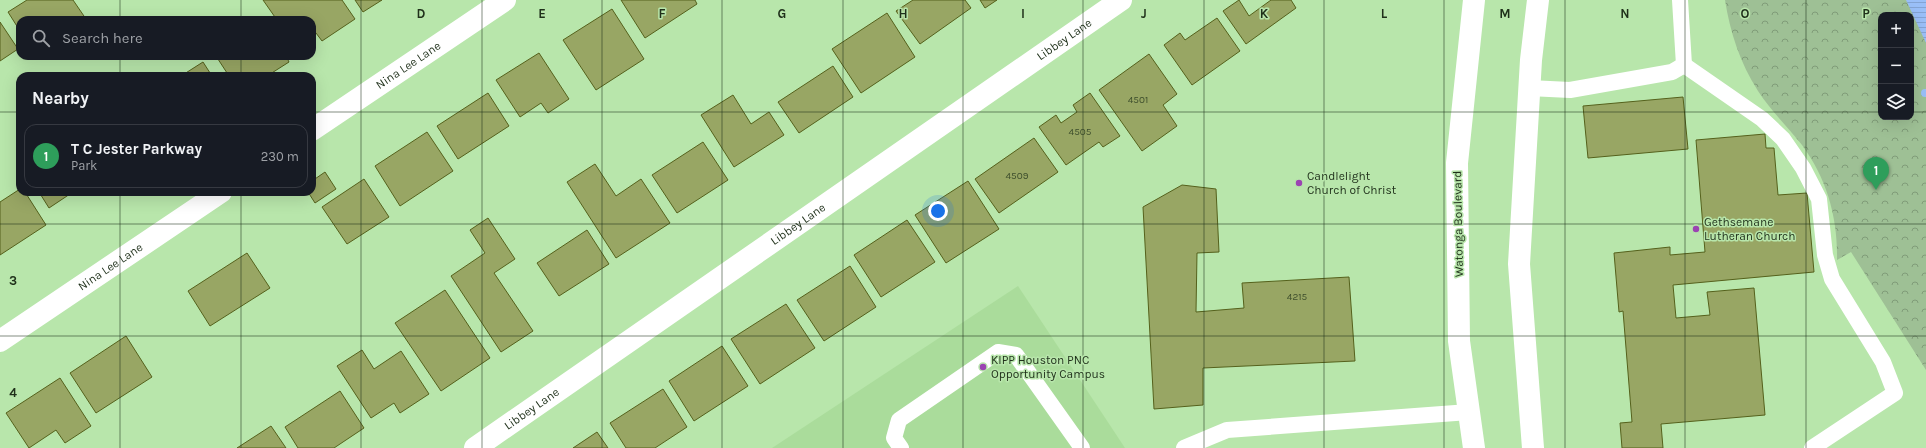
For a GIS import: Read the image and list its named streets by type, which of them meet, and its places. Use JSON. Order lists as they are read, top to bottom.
{
  "streets": {
    "street": ["Libbey Lane", "Nina Lee Lane", "Watonga Boulevard"]
  },
  "places": ["Candlelight Church of Christ", "Gethsemane Lutheran Church", "KIPP Houston PNC Opportunity Campus"],
  "house_numbers": [
    "4501",
    "4505",
    "4509",
    "4215"
  ],
  "page": {
    "map_buttons": ["+", "−"],
    "search": "Search here",
    "heading": "Nearby",
    "list": [
      {
        "mark": "1",
        "name": "T C Jester Parkway",
        "note": "Park",
        "value": "230 m"
      }
    ],
    "pins": "1"
  },
  "grid": {
    "columns": [
      "D",
      "E",
      "F",
      "G",
      "H",
      "I",
      "J",
      "K",
      "L",
      "M",
      "N",
      "O",
      "P"
    ],
    "rows": ["3", "4"]
  }
}
